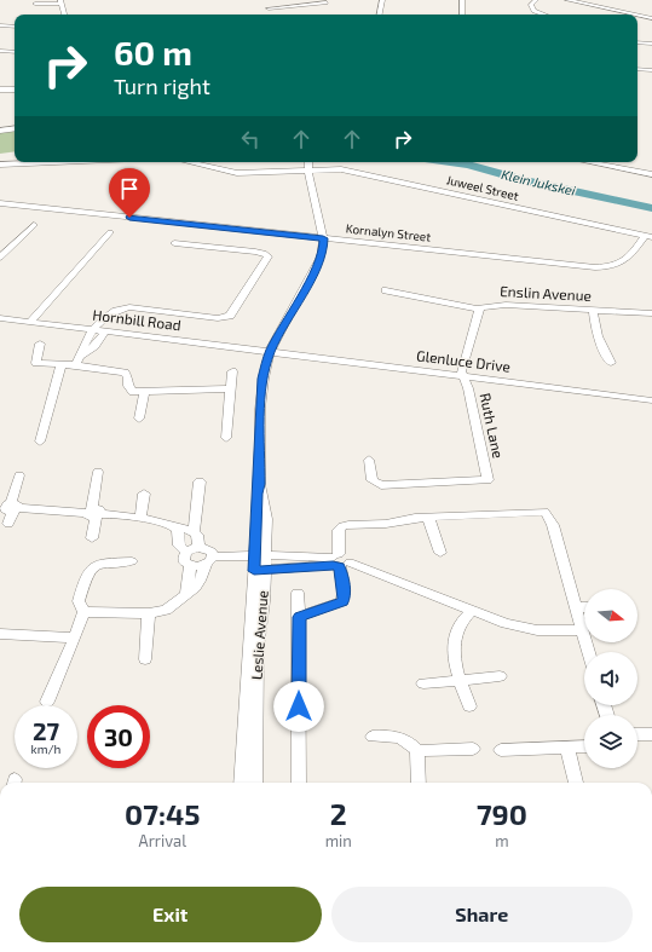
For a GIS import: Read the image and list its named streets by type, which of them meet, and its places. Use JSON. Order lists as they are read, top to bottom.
{
  "streets": {
    "street": [
      "Juweel Street",
      "Kornalyn Street",
      "Enslin Avenue",
      "Hornbill Road",
      "Glenluce Drive",
      "Ruth Lane",
      "Leslie Avenue"
    ]
  },
  "crossings": [
    ["Juweel Street", "Kornalyn Street"],
    ["Kornalyn Street", "Leslie Avenue"],
    ["Hornbill Road", "Glenluce Drive"],
    ["Hornbill Road", "Leslie Avenue"],
    ["Glenluce Drive", "Ruth Lane"],
    ["Glenluce Drive", "Leslie Avenue"]
  ],
  "water": ["Klein Jukskei"],
  "north": "right",
  "page": {
    "turn": ["60 m", "Turn right"],
    "speed": "27 km/h",
    "limit": "30",
    "eta": [
      "07:45",
      "Arrival",
      "2",
      "min",
      "790",
      "m"
    ],
    "buttons": ["Exit", "Share"]
  }
}
